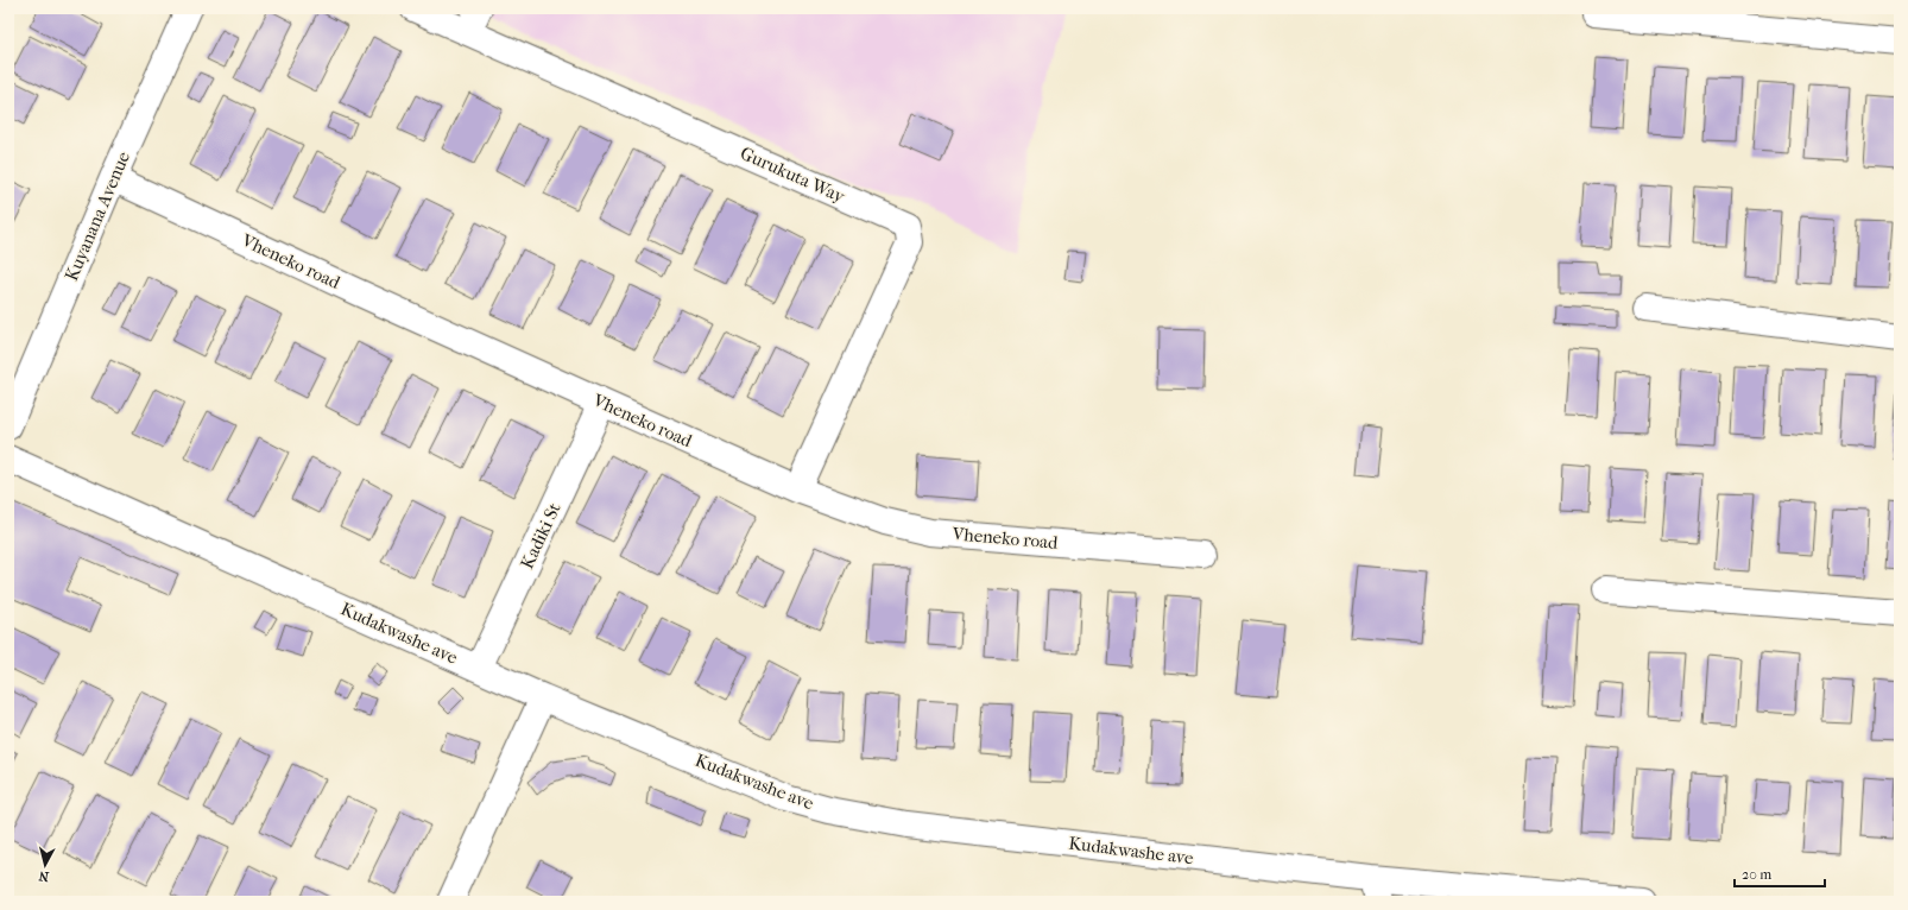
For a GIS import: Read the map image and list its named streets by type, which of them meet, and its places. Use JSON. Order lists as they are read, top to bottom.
{
  "streets": {
    "street": [
      "Gurukuta Way",
      "Kuyanana Avenue",
      "Vheneko road",
      "Kadiki St",
      "Kudakwashe ave"
    ]
  },
  "crossings": [
    ["Gurukuta Way", "Vheneko road"],
    ["Kuyanana Avenue", "Vheneko road"],
    ["Vheneko road", "Kadiki St"],
    ["Kadiki St", "Kudakwashe ave"]
  ],
  "scale_bar": "20 m",
  "north": "bottom"
}
